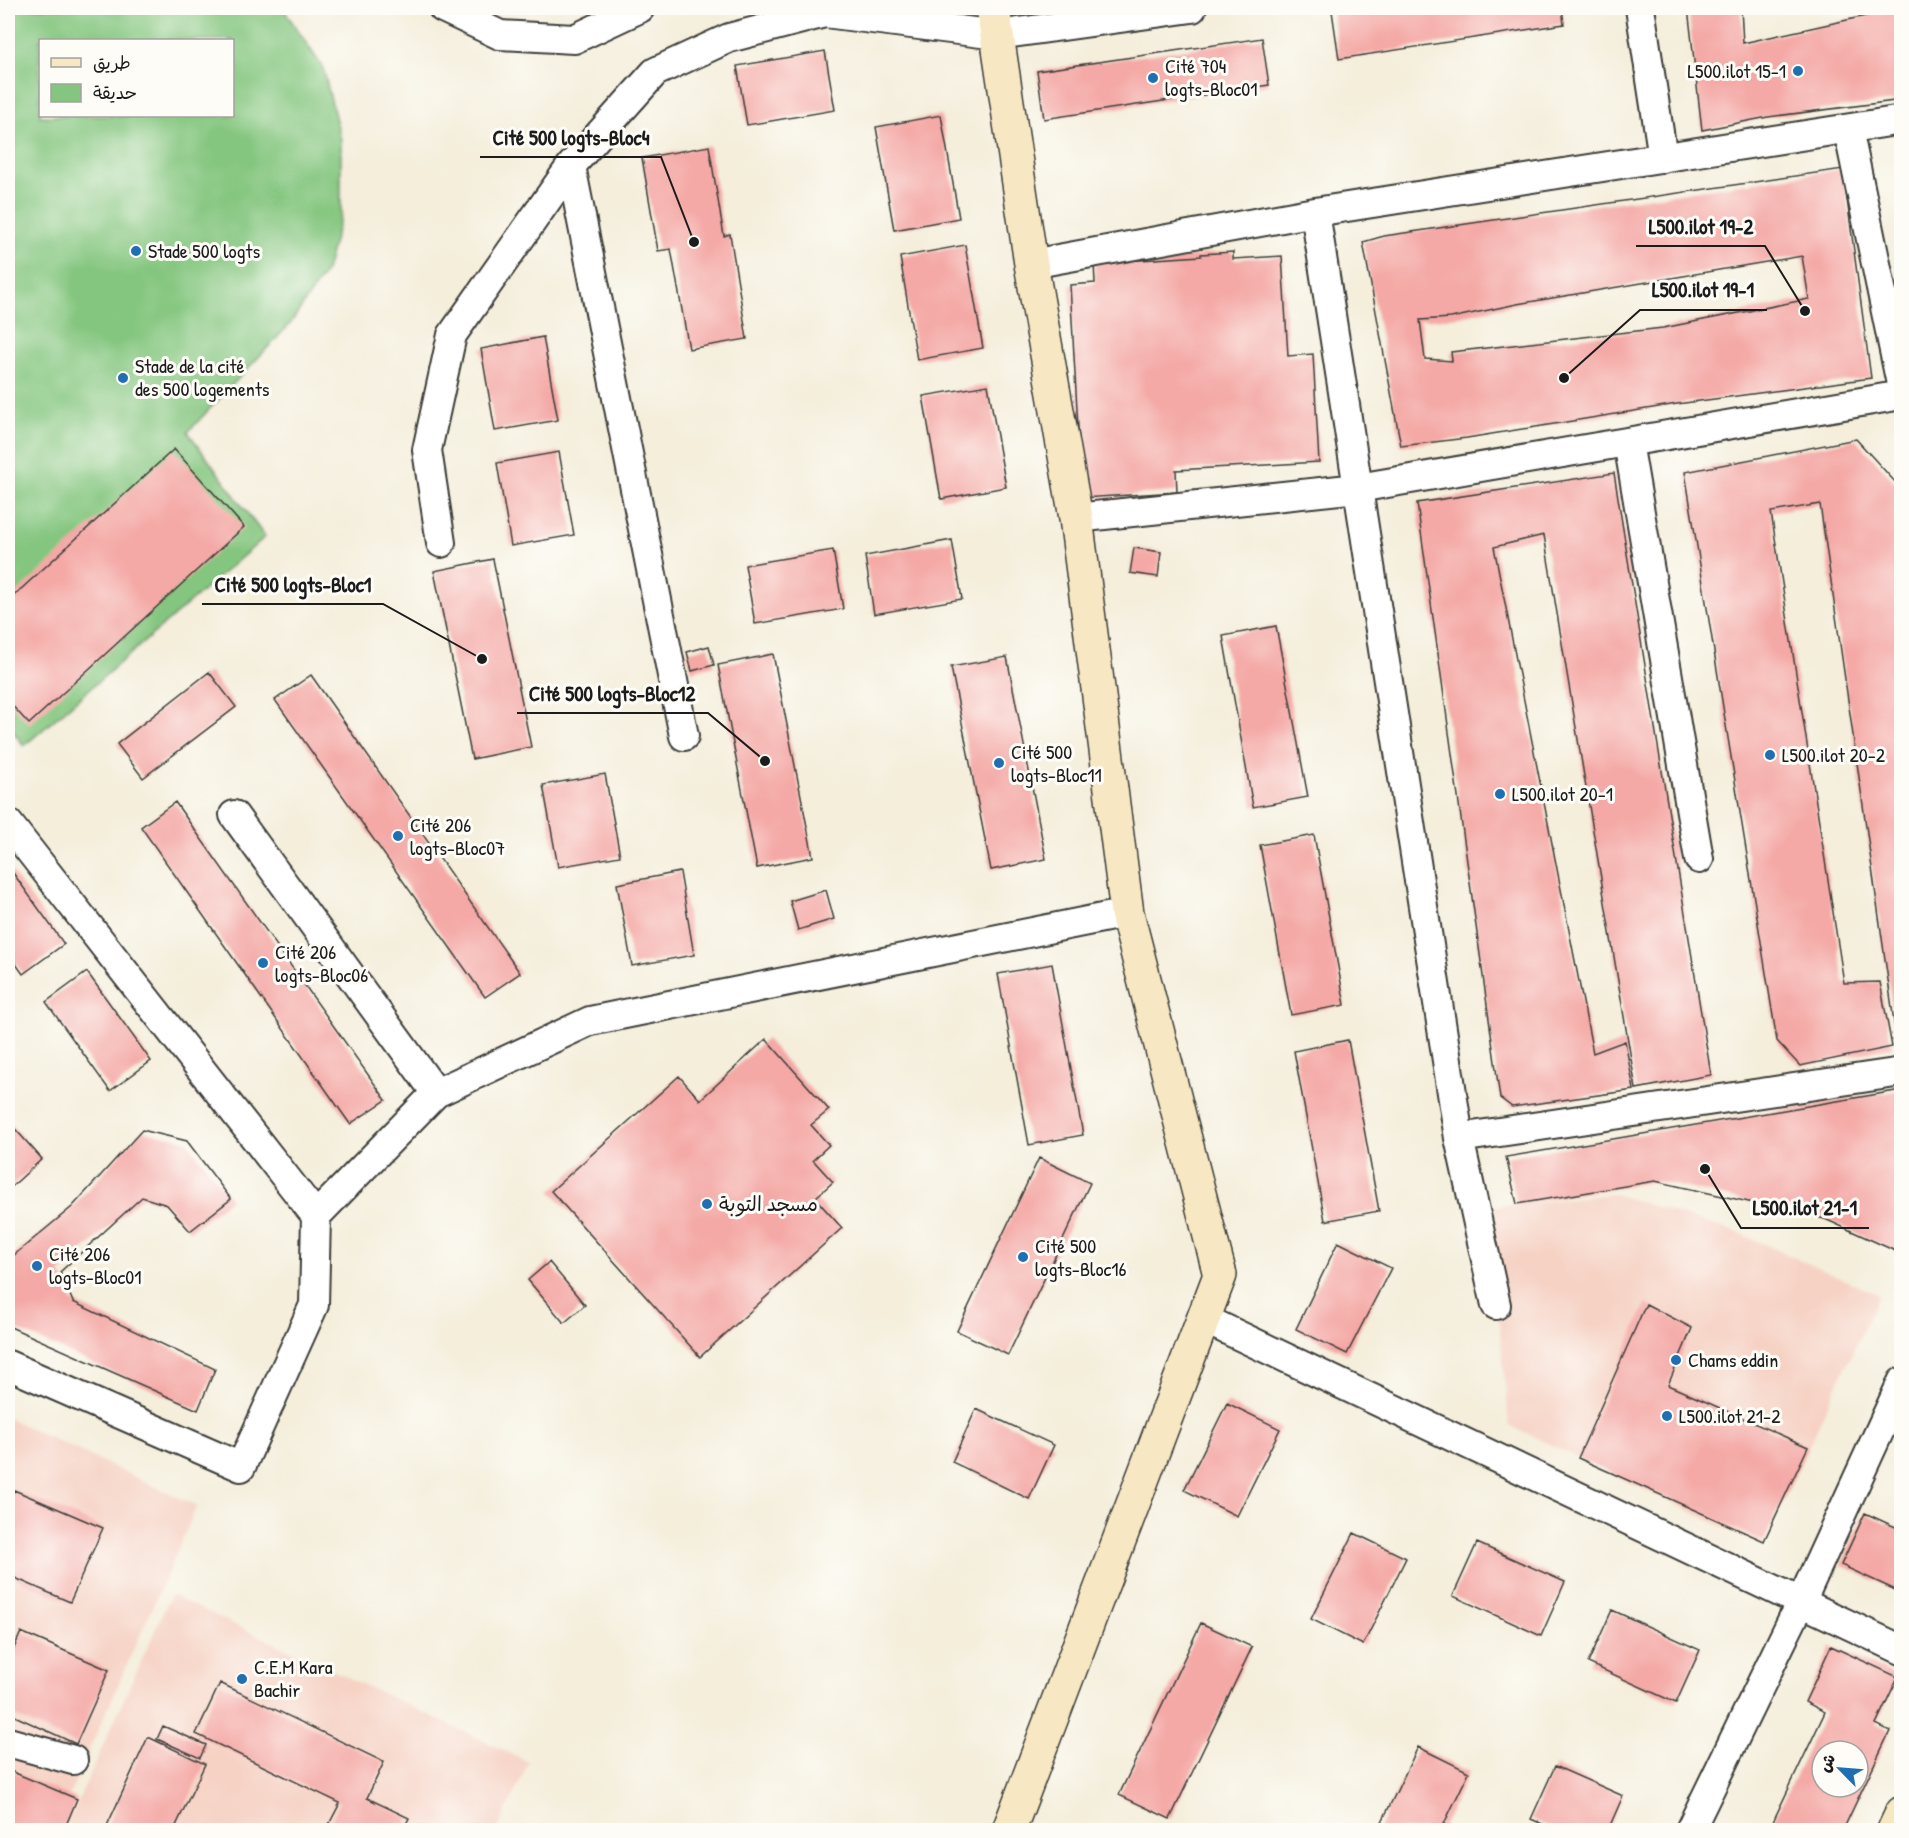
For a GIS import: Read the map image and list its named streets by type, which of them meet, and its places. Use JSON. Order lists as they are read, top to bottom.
{
  "places": [
    "L500.ilot 15-1",
    "Cité 704 logts-Bloc01",
    "Cité 500 logts-Bloc4",
    "Stade 500 logts",
    "L500.ilot 19-2",
    "Stade de la cité des 500 logements",
    "L500.ilot 19-1",
    "Cité 500 logts-Bloc1",
    "L500.ilot 20-2",
    "Cité 500 logts-Bloc12",
    "Cité 500 logts-Bloc11",
    "L500.ilot 20-1",
    "Cité 206 logts-Bloc07",
    "Cité 206 logts-Bloc06",
    "L500.ilot 21-1",
    "مسجد التوبة",
    "Cité 500 logts-Bloc16",
    "Cité 206 logts-Bloc01",
    "Chams eddin",
    "L500.ilot 21-2",
    "C.E.M Kara Bachir"
  ],
  "legend": ["طريق", "حديقة"],
  "north": "top left"
}
